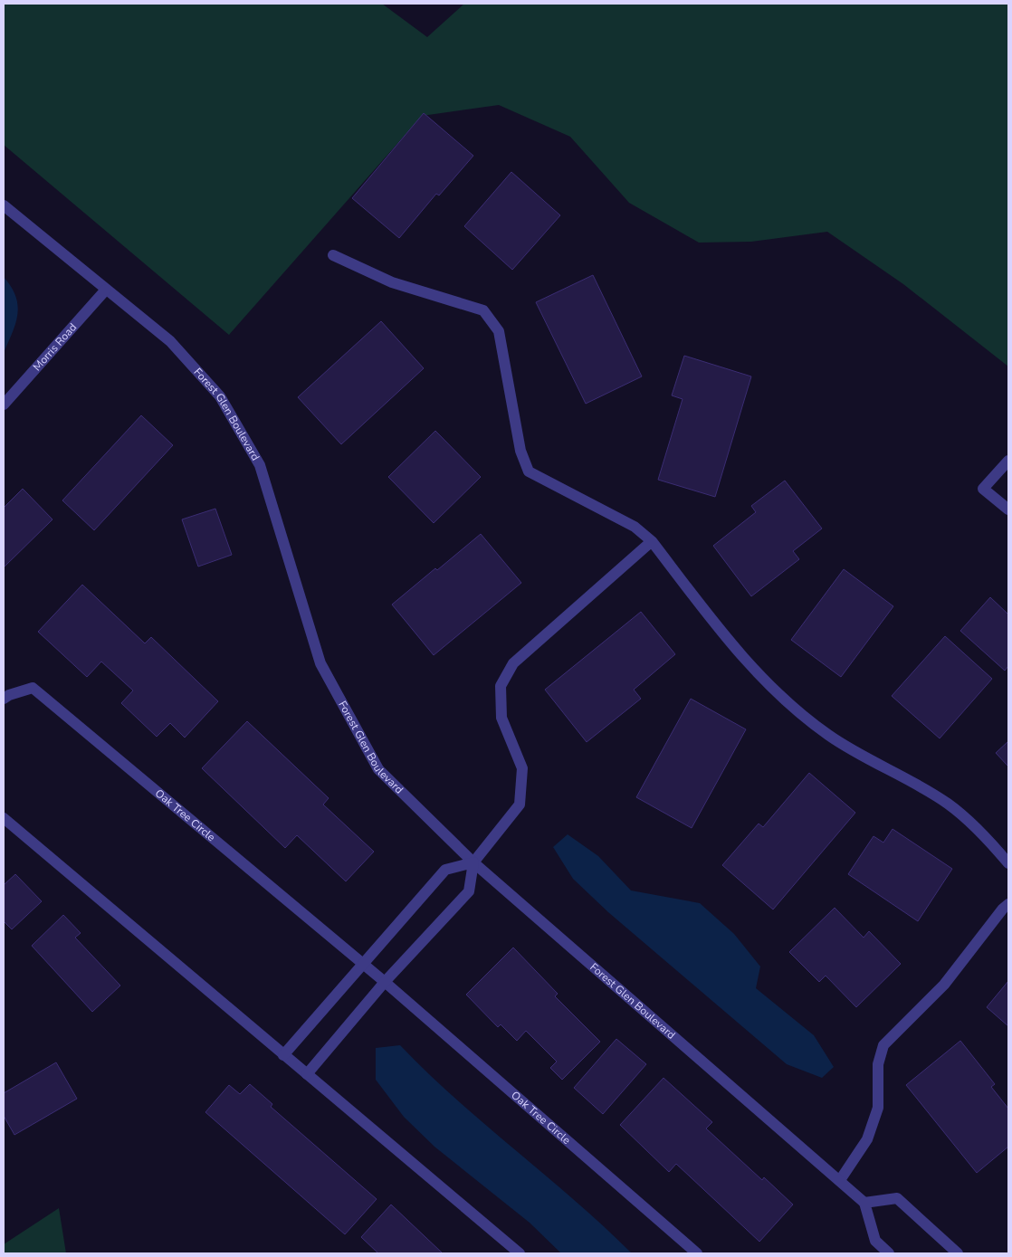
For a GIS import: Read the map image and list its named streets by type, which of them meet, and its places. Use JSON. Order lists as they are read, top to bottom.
{
  "streets": {
    "street": ["Morris Road", "Forest Glen Boulevard", "Oak Tree Circle"]
  },
  "crossings": [
    ["Morris Road", "Forest Glen Boulevard"]
  ]
}
